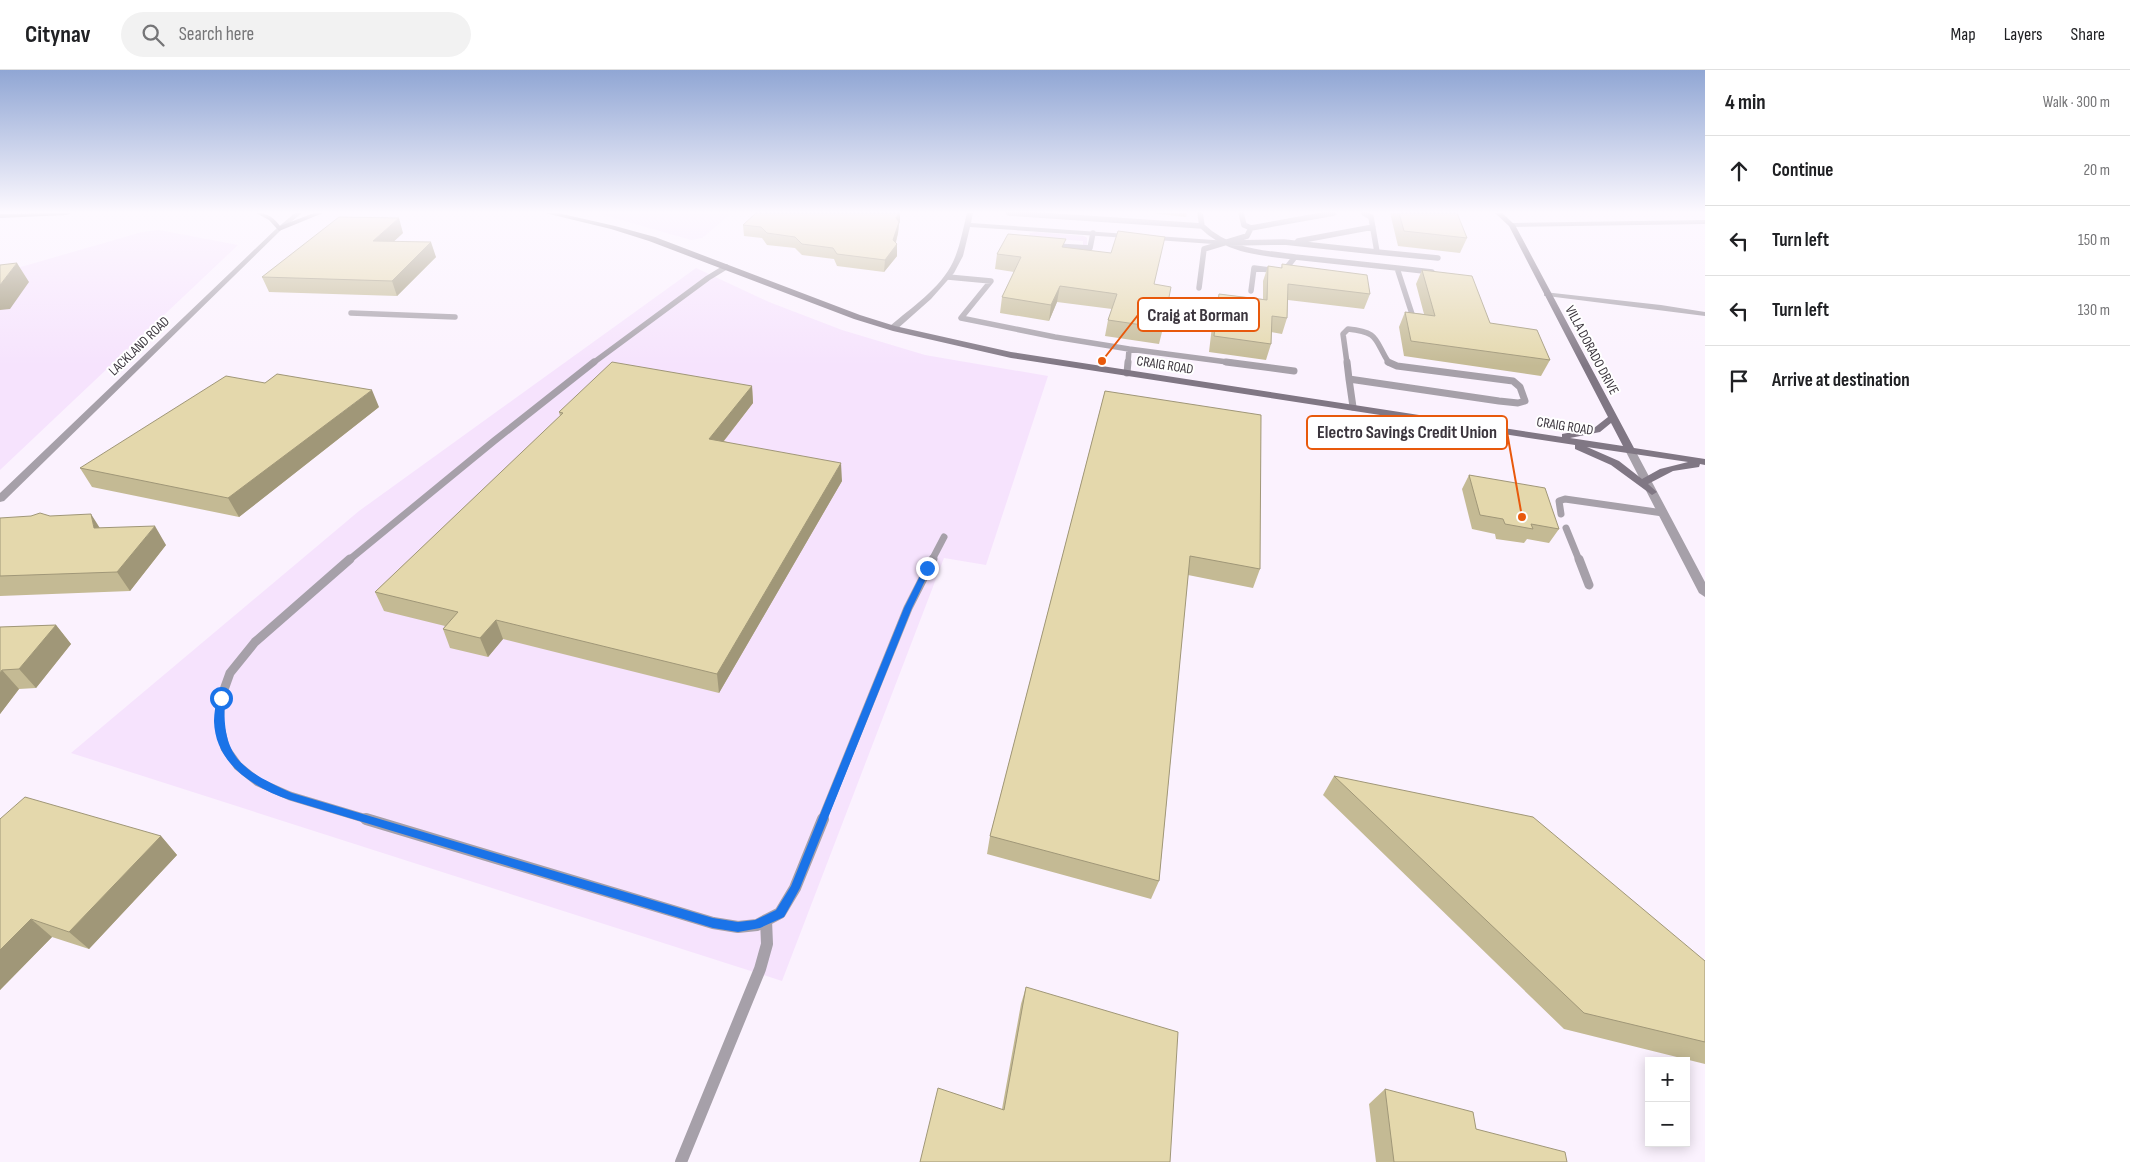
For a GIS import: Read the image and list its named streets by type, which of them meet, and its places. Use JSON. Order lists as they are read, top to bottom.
{
  "streets": {
    "main road": ["VILLA DORADO DRIVE", "CRAIG ROAD"],
    "street": ["LACKLAND ROAD"]
  },
  "crossings": [
    ["VILLA DORADO DRIVE", "CRAIG ROAD"]
  ],
  "places": ["Craig at Borman", "Electro Savings Credit Union"],
  "page": {
    "header": "Citynav",
    "search": "Search here",
    "nav": ["Map", "Layers", "Share"],
    "heading": ["4 min", "Walk · 300 m"],
    "list": [
      ["Continue", "20 m"],
      ["Turn left", "150 m"],
      ["Turn left", "130 m"],
      "Arrive at destination"
    ],
    "map_buttons": ["+", "−"]
  }
}
